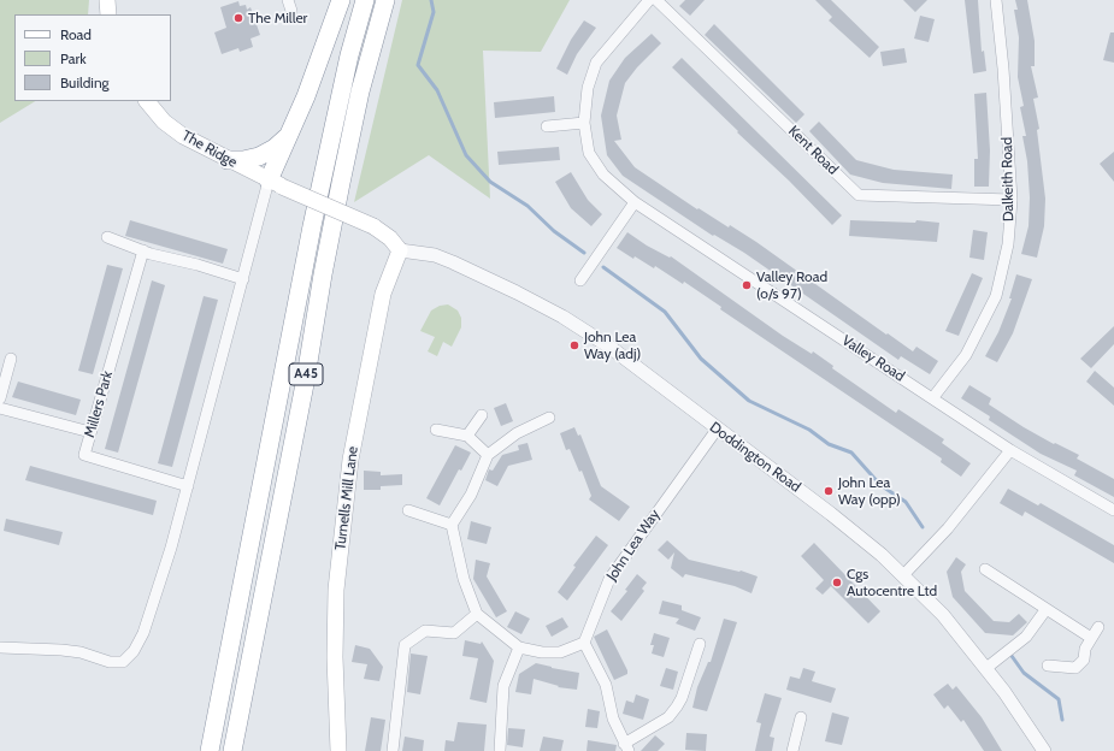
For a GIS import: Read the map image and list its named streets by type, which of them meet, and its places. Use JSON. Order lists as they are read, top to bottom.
{
  "streets": {
    "highway": ["A45"],
    "main road": ["The Ridge", "Turnells Mill Lane"],
    "street": [
      "Kent Road",
      "Dalkeith Road",
      "Valley Road",
      "Millers Park",
      "Doddington Road",
      "John Lea Way"
    ]
  },
  "crossings": [
    ["The Ridge", "Doddington Road"],
    ["The Ridge", "Turnells Mill Lane"],
    ["Kent Road", "Dalkeith Road"],
    ["Dalkeith Road", "Valley Road"],
    ["Doddington Road", "Turnells Mill Lane"],
    ["Doddington Road", "John Lea Way"]
  ],
  "places": [
    "The Miller",
    "Valley Road (o/s 97)",
    "John Lea Way (adj)",
    "John Lea Way (opp)",
    "Cgs Autocentre Ltd"
  ],
  "legend": ["Road", "Park", "Building"]
}
